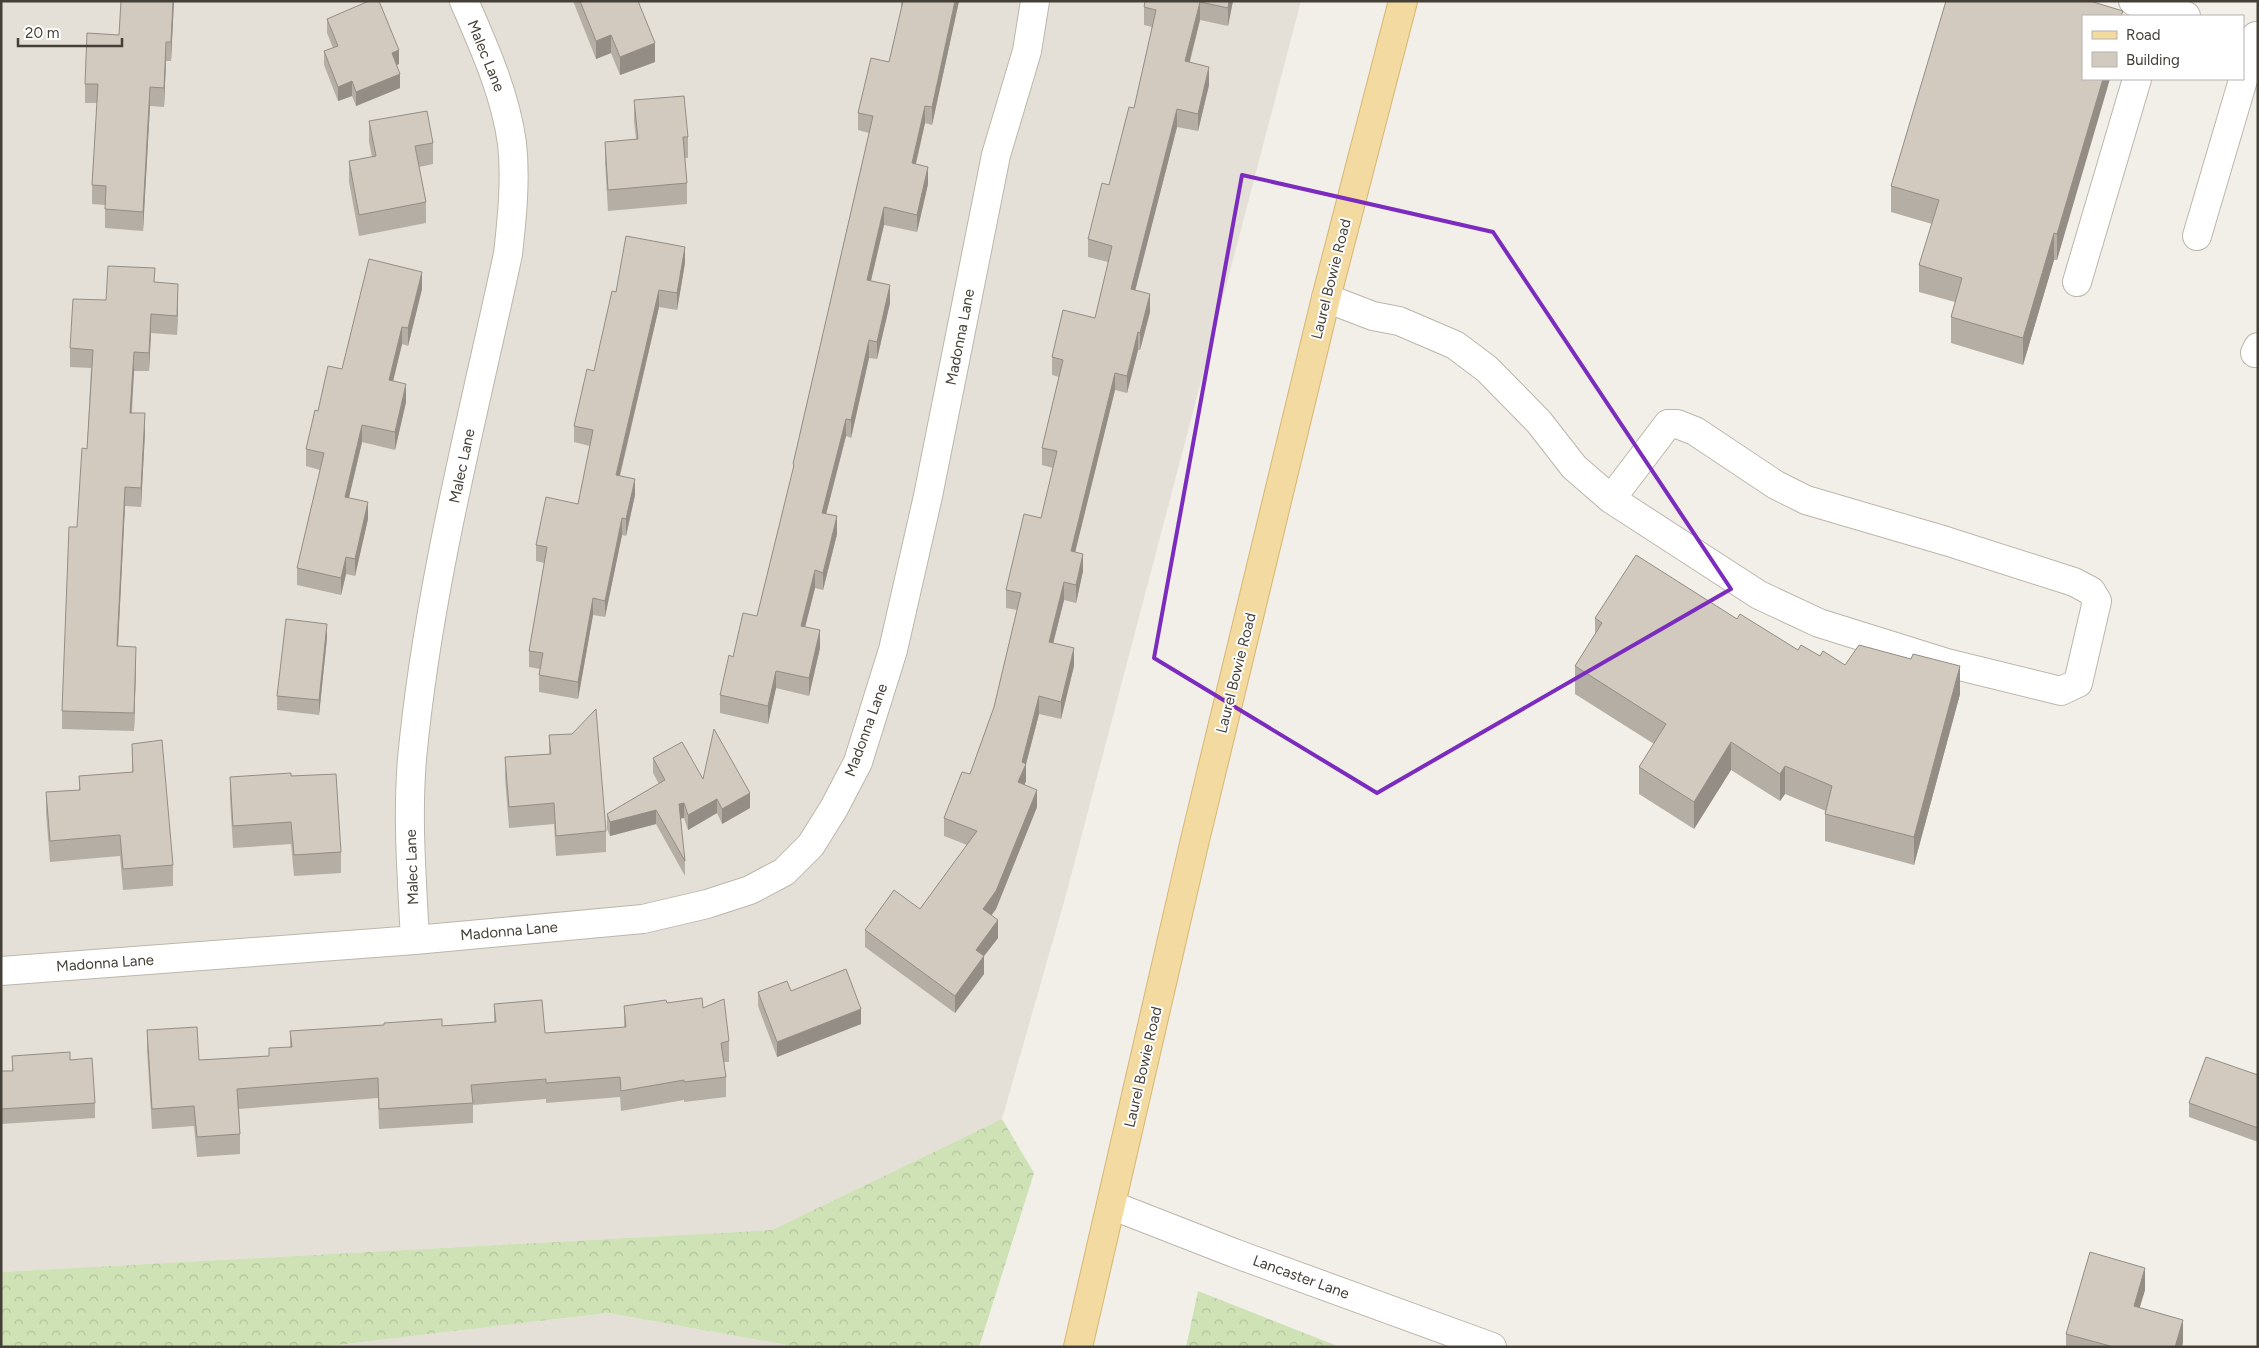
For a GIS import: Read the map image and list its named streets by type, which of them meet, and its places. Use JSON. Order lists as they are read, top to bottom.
{
  "streets": {
    "main road": ["Laurel Bowie Road"],
    "street": ["Malec Lane", "Madonna Lane", "Lancaster Lane"]
  },
  "crossings": [
    ["Malec Lane", "Madonna Lane"],
    ["Laurel Bowie Road", "Lancaster Lane"]
  ],
  "legend": ["Road", "Building"],
  "scale_bar": "20 m"
}
